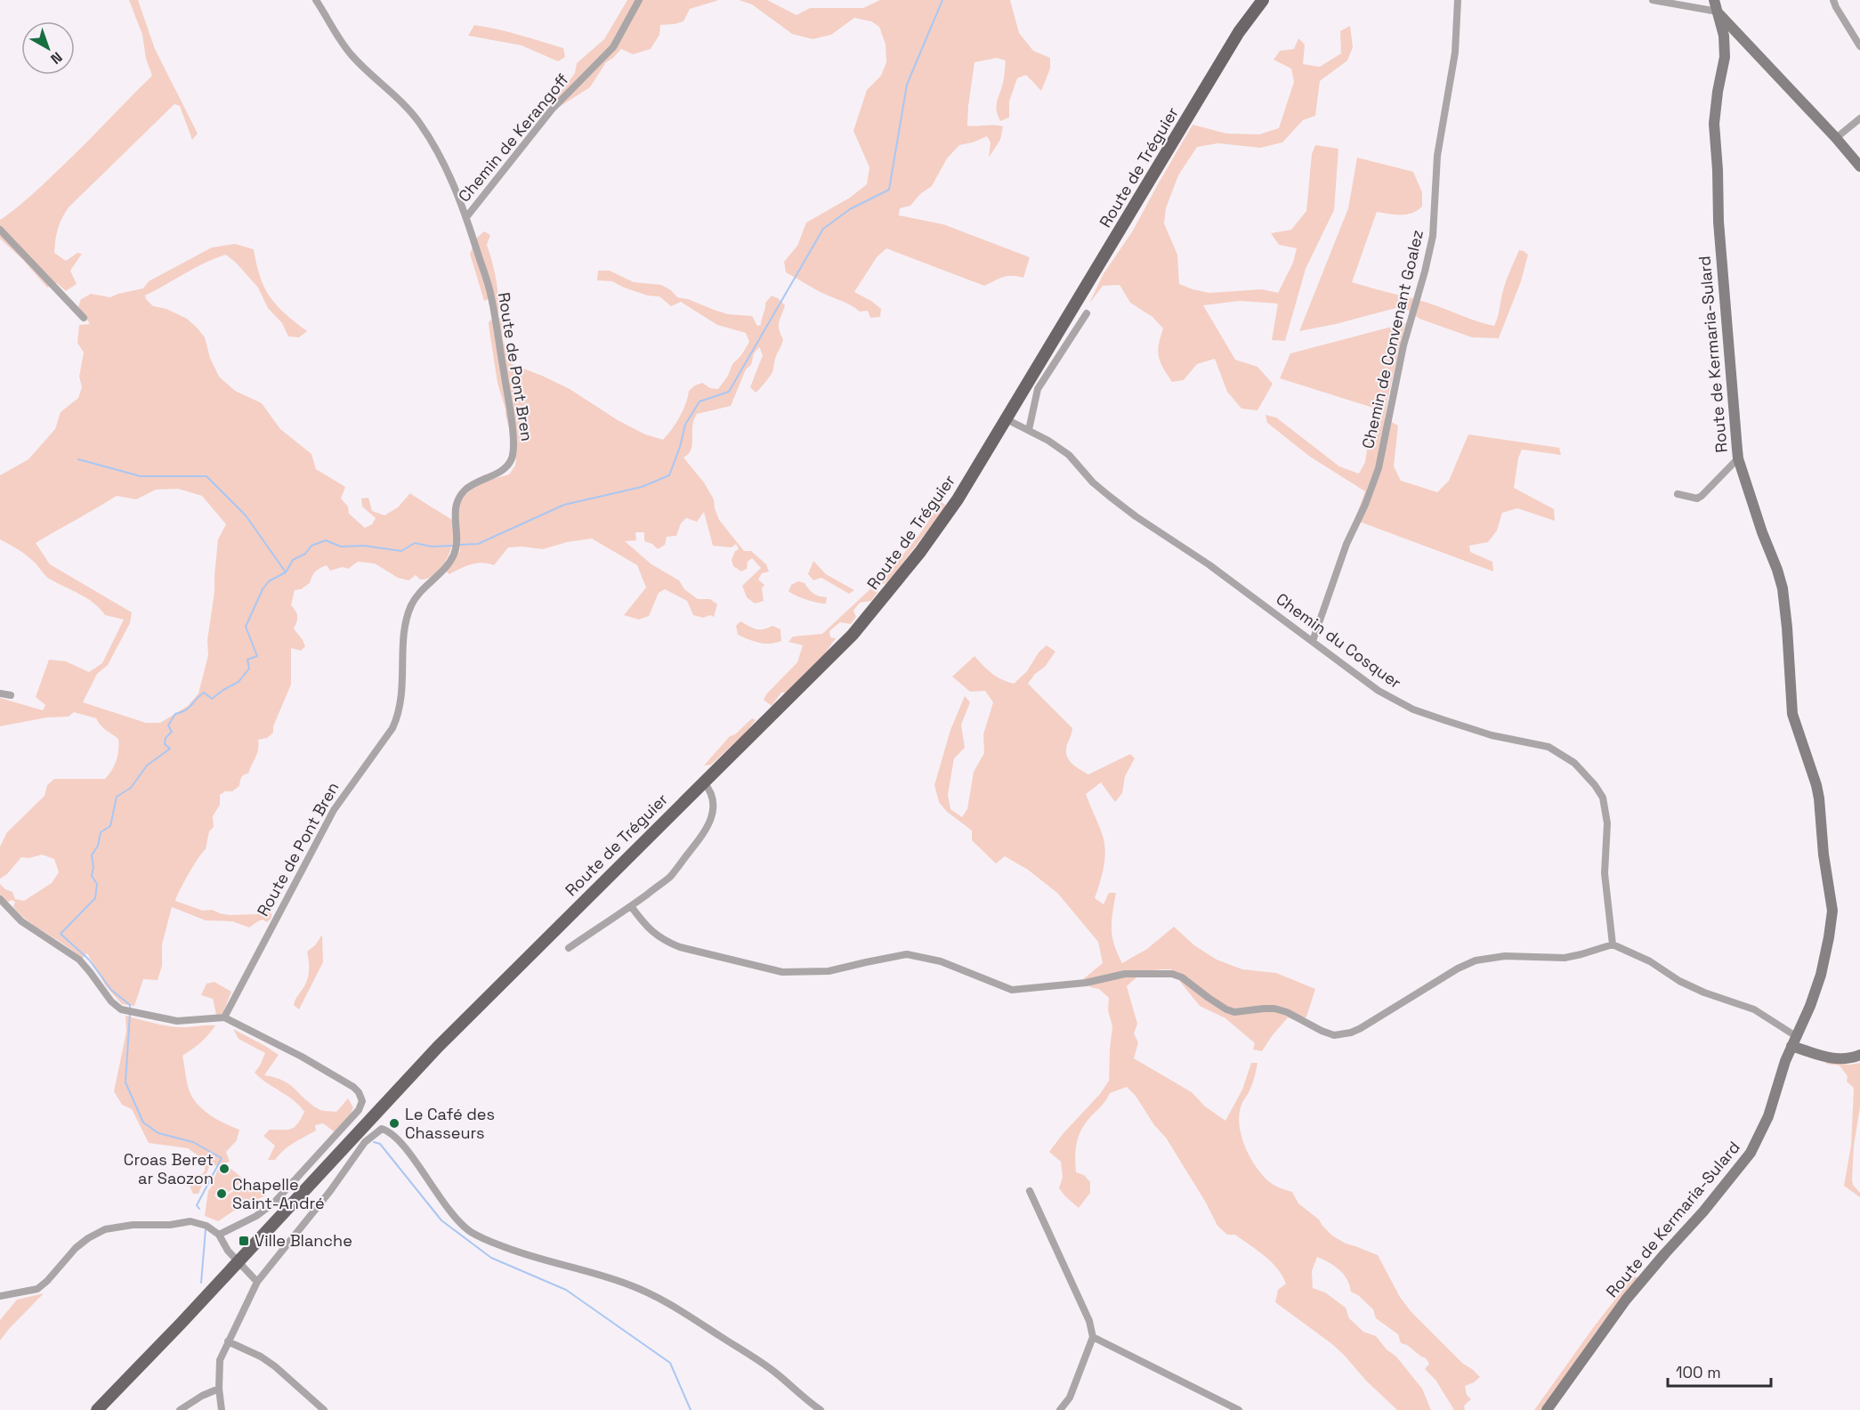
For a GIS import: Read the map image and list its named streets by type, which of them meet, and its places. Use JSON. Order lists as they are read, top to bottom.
{
  "streets": {
    "main road": ["Route de Tréguier"],
    "street": [
      "Chemin de Kerangoff",
      "Chemin de Convenant Goalez",
      "Route de Kermaria-Sulard",
      "Route de Pont Bren",
      "Chemin du Cosquer"
    ]
  },
  "crossings": [
    ["Chemin de Kerangoff", "Route de Pont Bren"],
    ["Route de Tréguier", "Chemin du Cosquer"],
    ["Chemin de Convenant Goalez", "Chemin du Cosquer"]
  ],
  "places": {
    "other": ["Le Café des Chasseurs", "Croas Beret ar Saozon", "Chapelle Saint-André"],
    "transit": ["Ville Blanche"]
  },
  "scale_bar": "100 m",
  "north": "bottom right"
}
